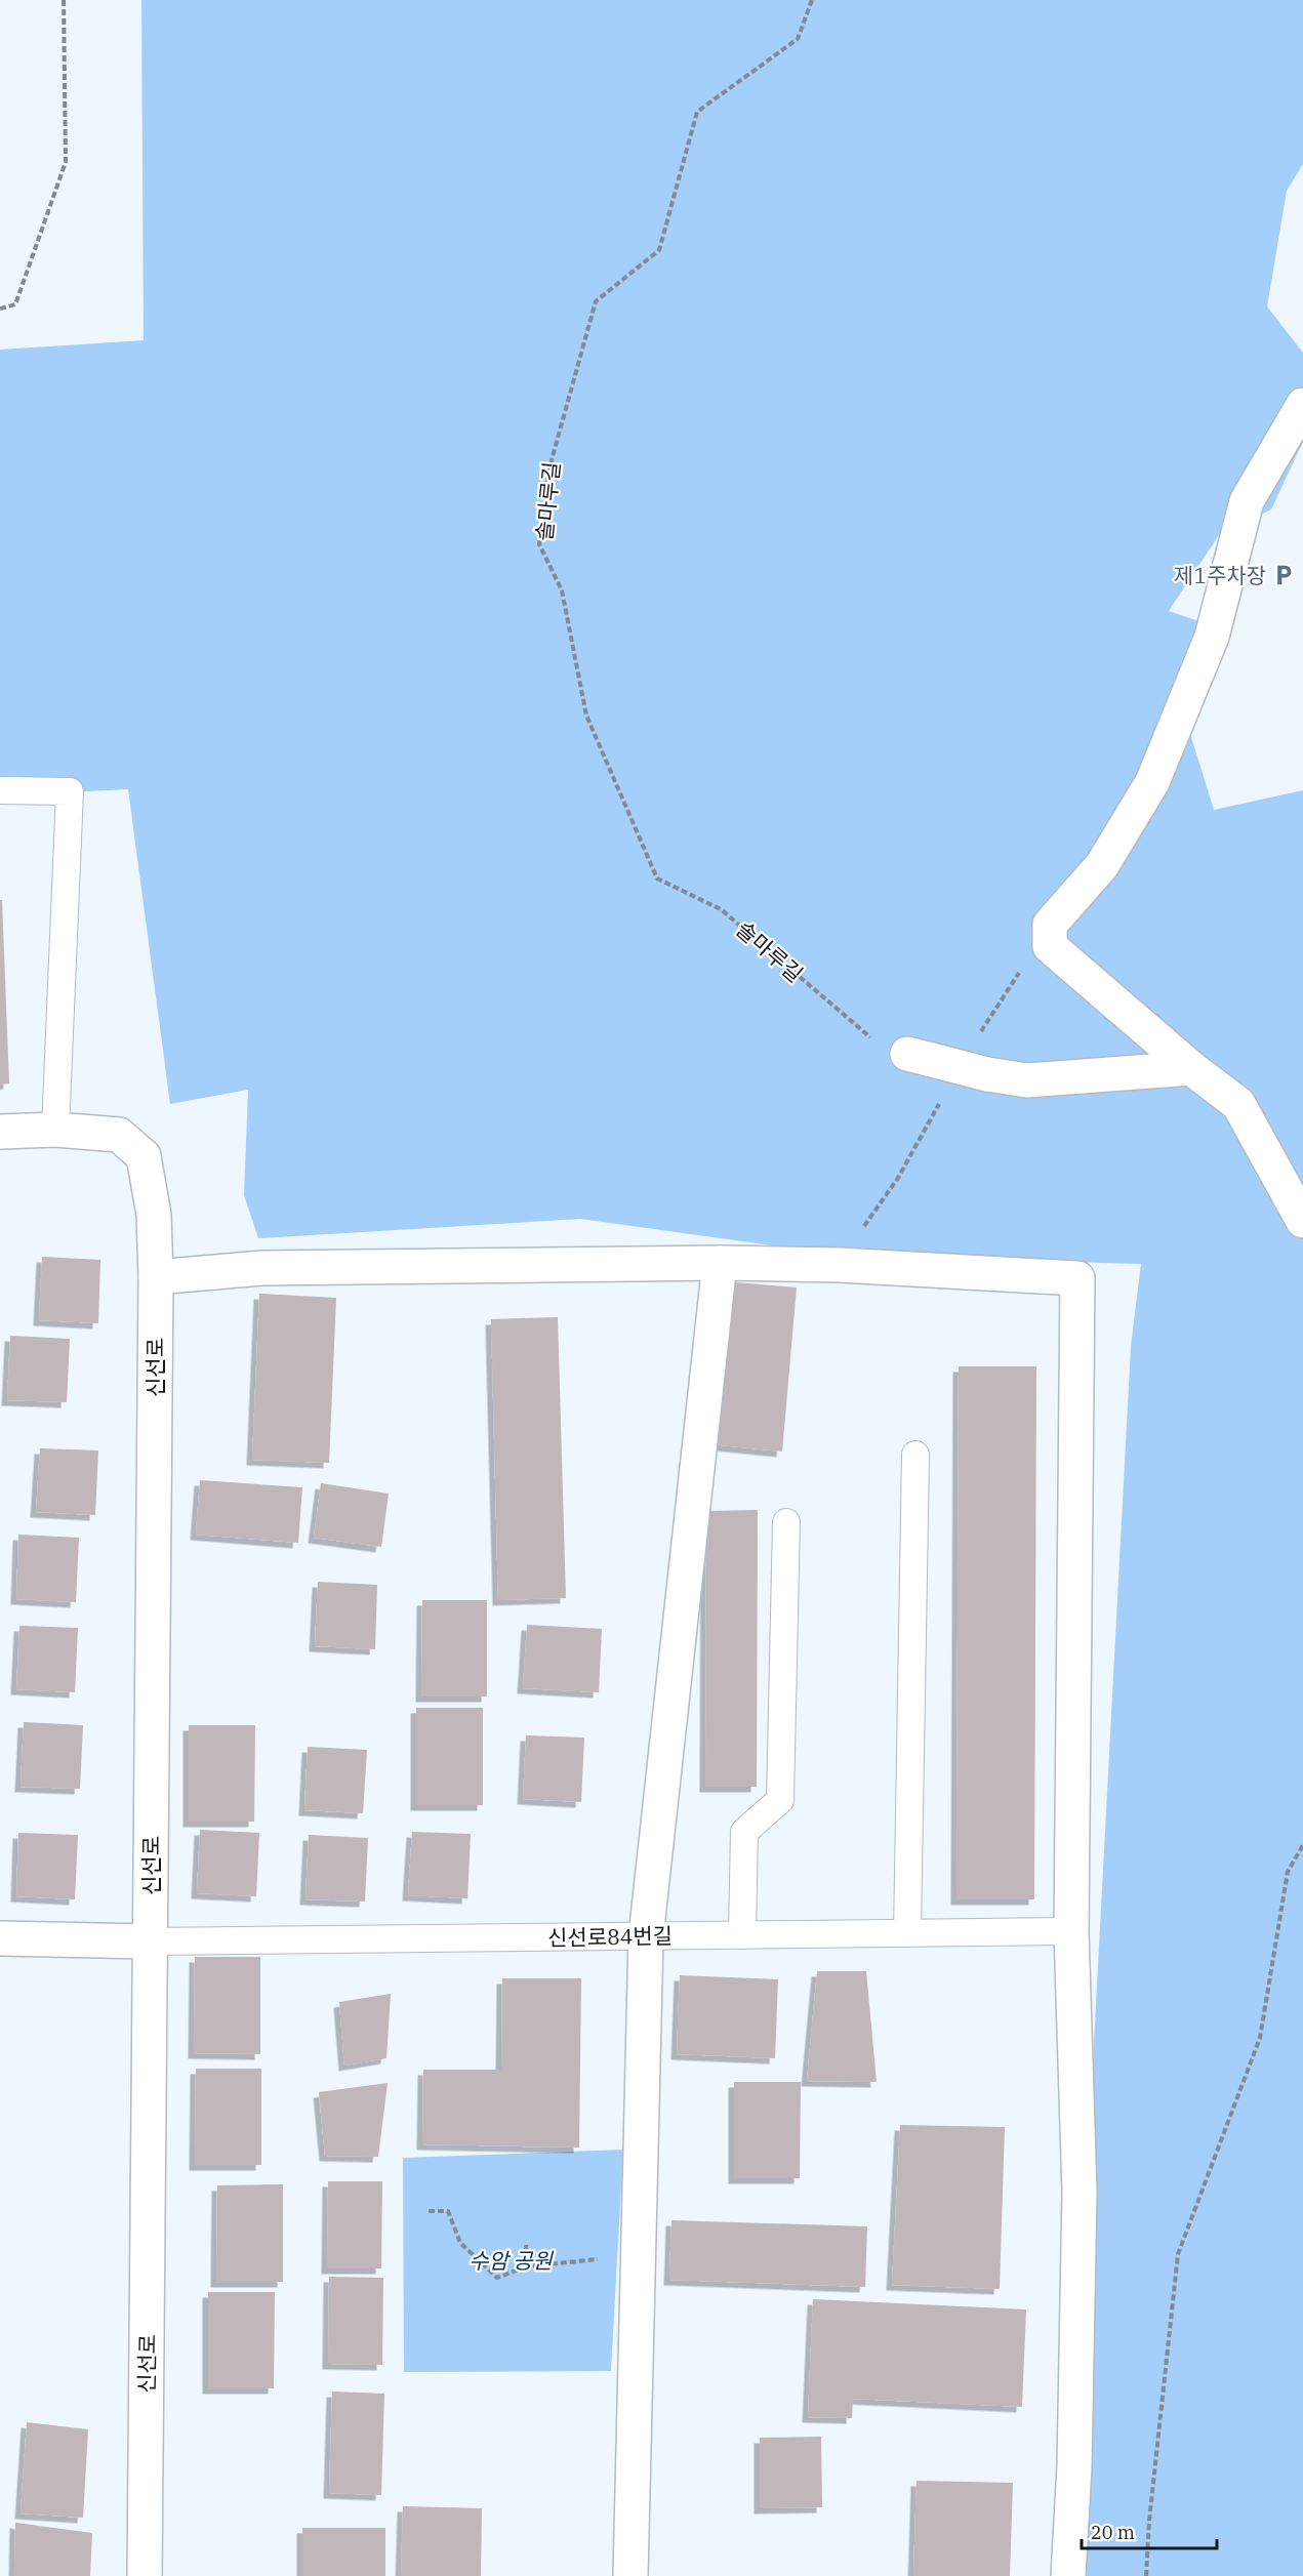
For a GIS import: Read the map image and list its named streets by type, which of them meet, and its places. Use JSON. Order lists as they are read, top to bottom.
{
  "streets": {
    "street": ["신선로"],
    "lane": ["신선로84번길"],
    "path": ["솔마루길"]
  },
  "crossings": [
    ["신선로", "신선로84번길"]
  ],
  "parks": ["수암 공원"],
  "places": {
    "parking": ["제1주차장"]
  },
  "scale_bar": "20 m"
}
